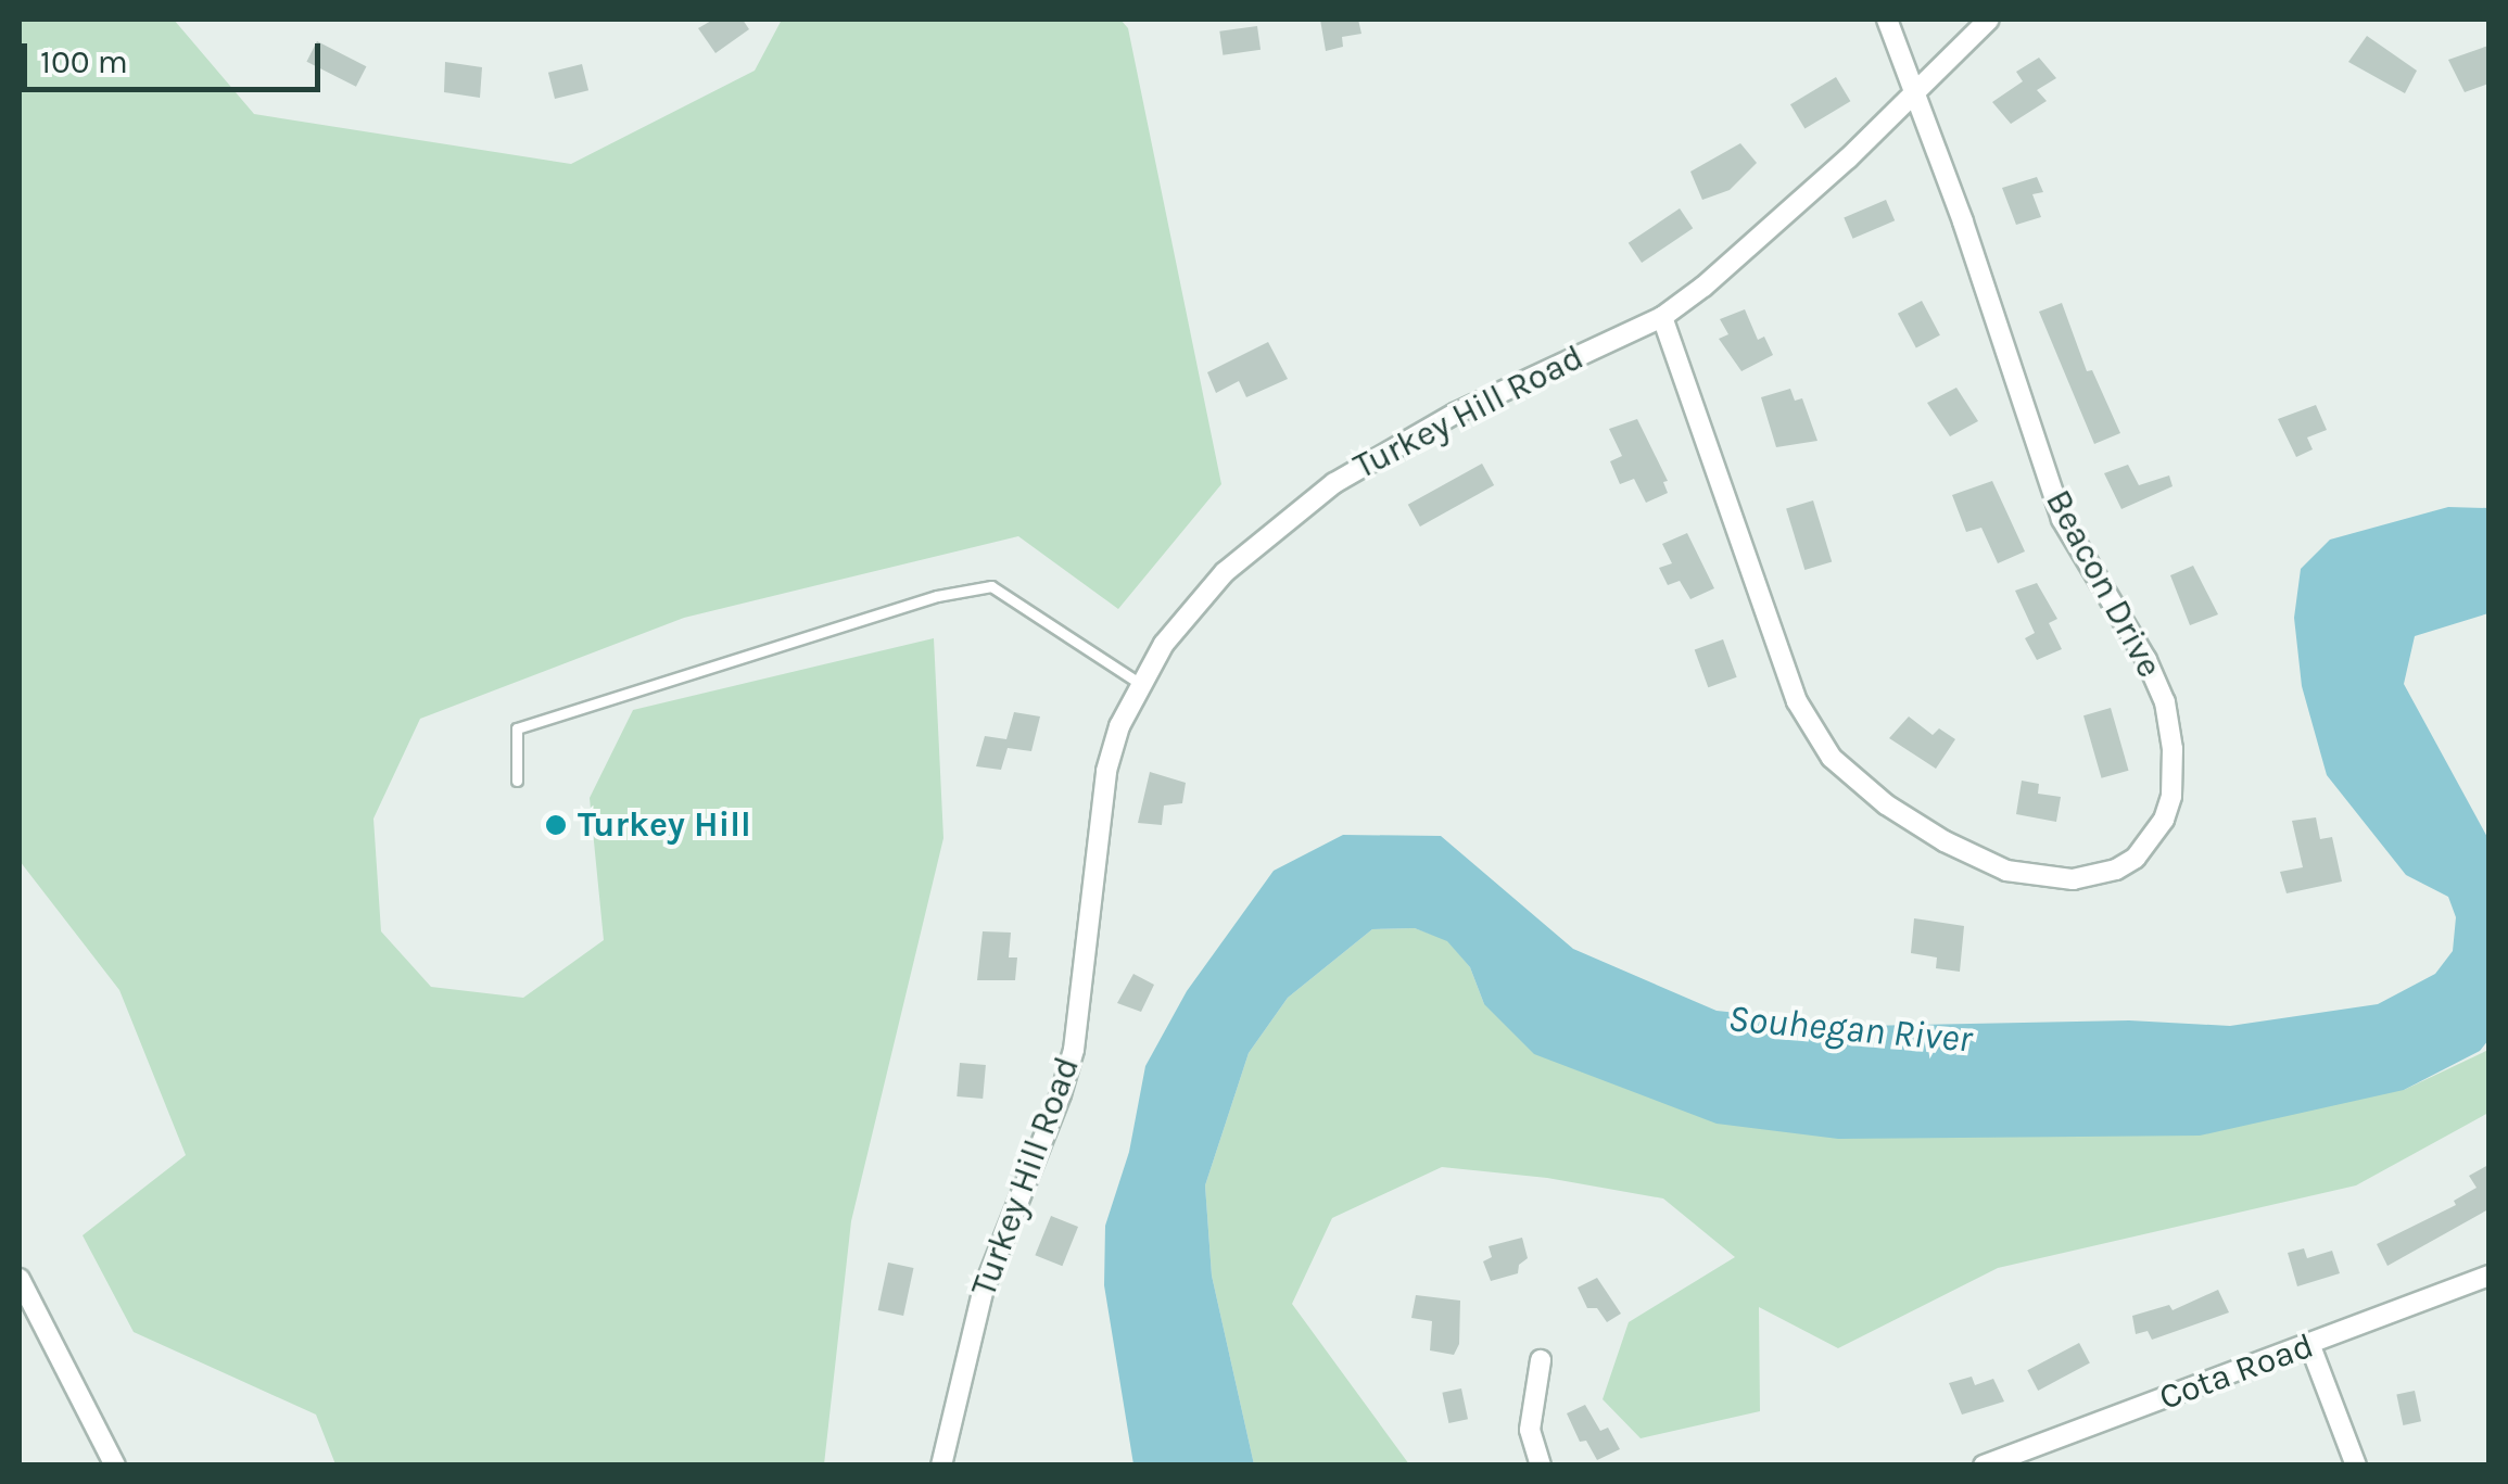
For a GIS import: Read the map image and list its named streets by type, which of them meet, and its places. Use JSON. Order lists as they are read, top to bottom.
{
  "streets": {
    "street": ["Turkey Hill Road", "Beacon Drive", "Cota Road"]
  },
  "crossings": [
    ["Turkey Hill Road", "Beacon Drive"]
  ],
  "water": ["Souhegan River"],
  "places": ["Turkey Hill"],
  "scale_bar": "100 m"
}
